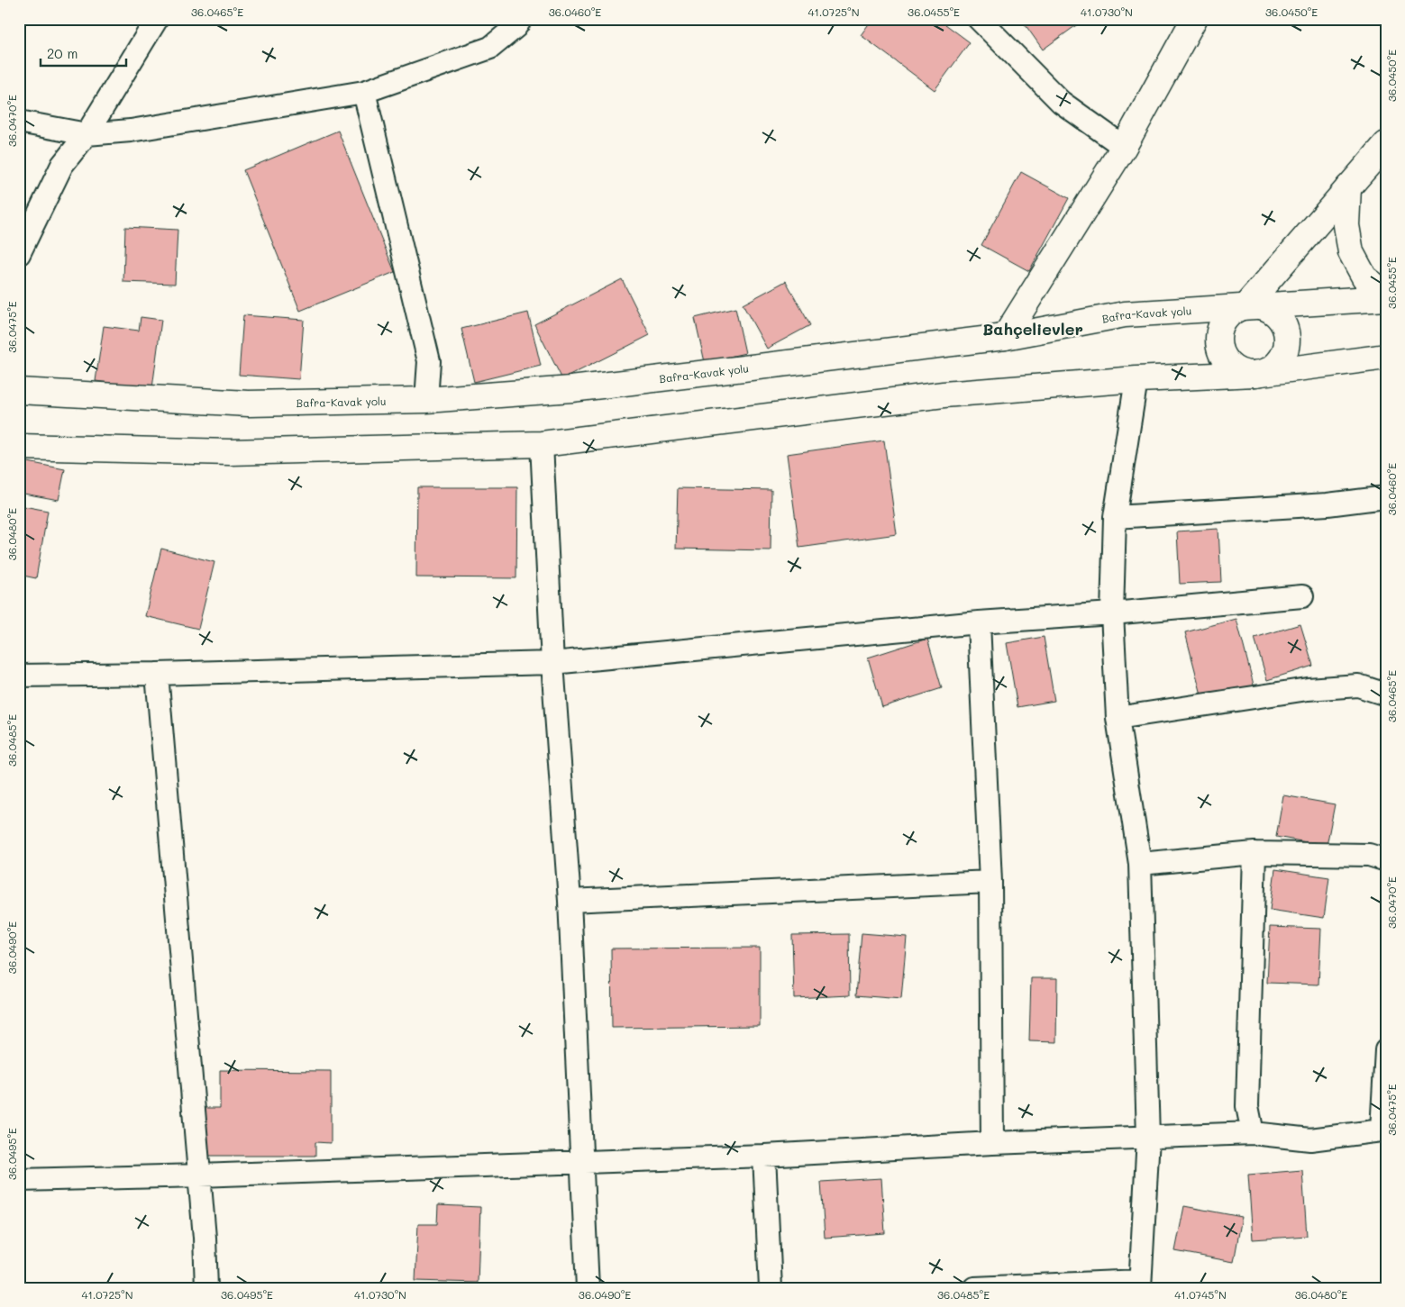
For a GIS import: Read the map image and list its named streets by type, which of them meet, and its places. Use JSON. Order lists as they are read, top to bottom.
{
  "streets": {
    "main road": ["Bafra-Kavak yolu"]
  },
  "districts": ["Bahçelievler"],
  "scale_bar": "20 m",
  "coordinates": [
    "36.0465°E",
    "36.0460°E",
    "41.0725°N",
    "36.0455°E",
    "41.0730°N",
    "36.0450°E",
    "36.0470°E",
    "36.0475°E",
    "36.0480°E",
    "36.0485°E",
    "36.0490°E",
    "36.0495°E",
    "41.0745°N"
  ]
}
